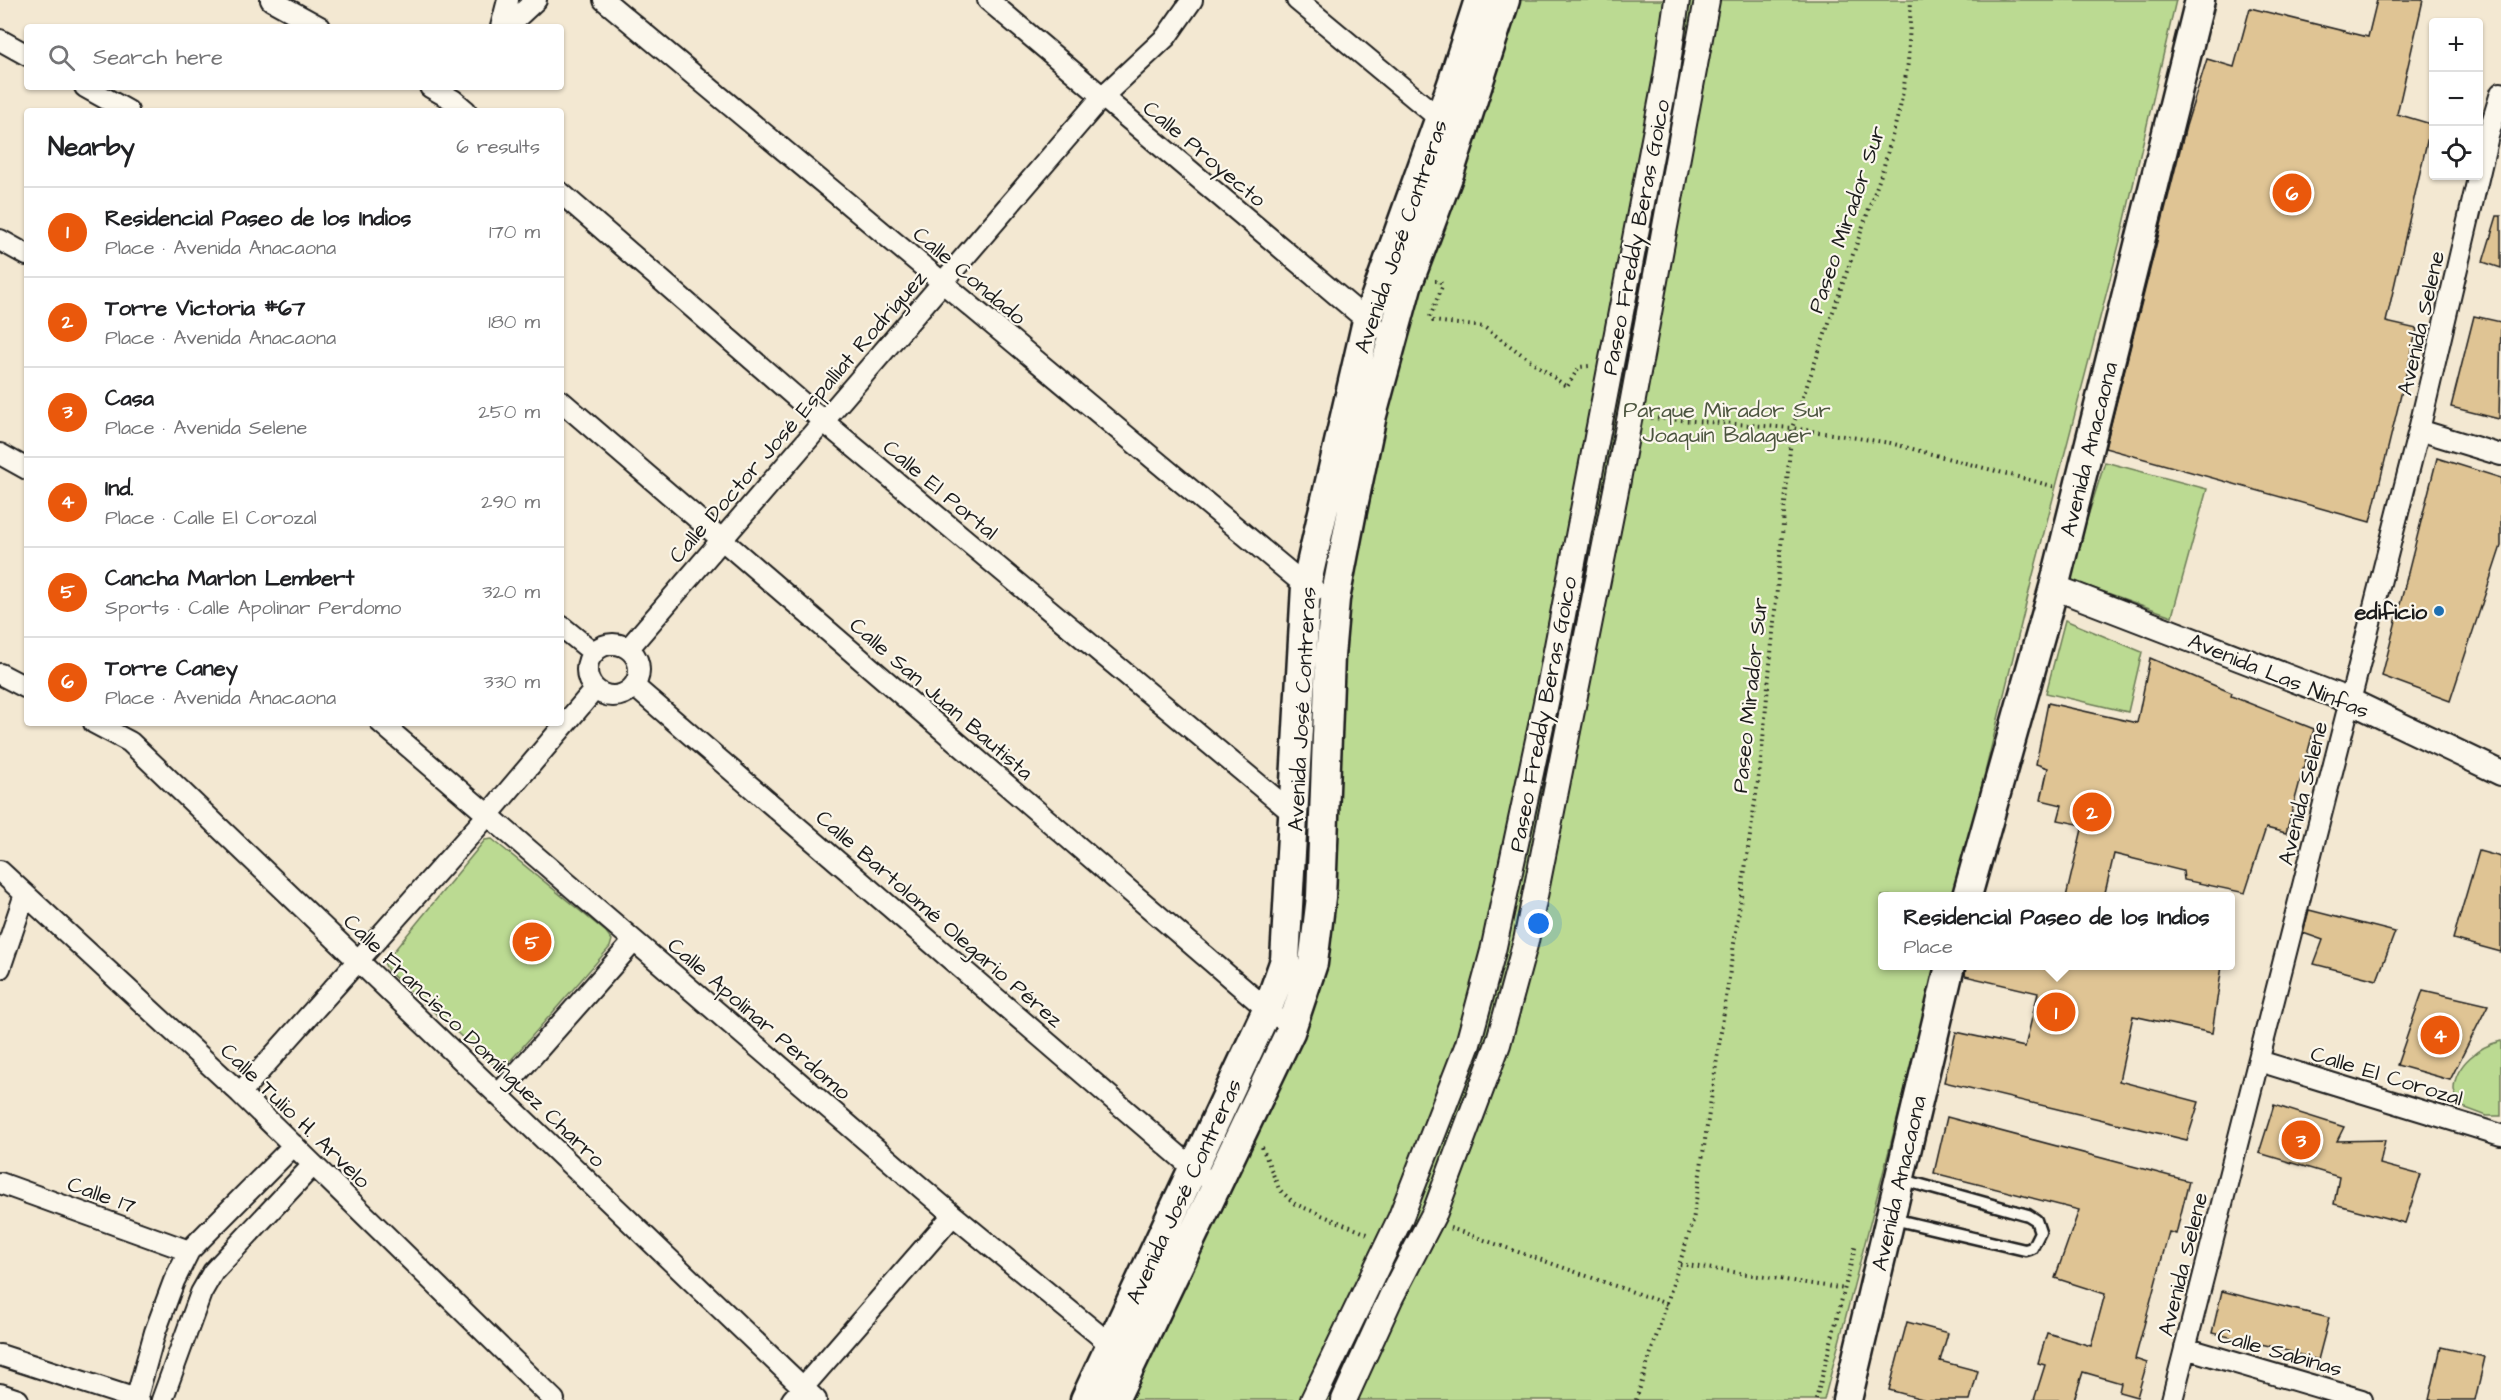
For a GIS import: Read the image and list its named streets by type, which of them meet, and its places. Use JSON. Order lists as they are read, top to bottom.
{
  "streets": {
    "main road": ["Avenida José Contreras", "Avenida Anacaona"],
    "street": [
      "Calle Proyecto",
      "Paseo Freddy Beras Goico",
      "Calle Condado",
      "Avenida Selene",
      "Calle Doctor José Espalliat Rodríguez",
      "Calle El Portal",
      "Avenida Las Ninfas",
      "Calle San Juan Bautista",
      "Calle Bartolomé Olegario Pérez",
      "Calle Apolinar Perdomo",
      "Calle Francisco Domínguez Charro",
      "Calle El Corozal",
      "Calle Tulio H. Arvelo",
      "Calle 17",
      "Calle Sabinas"
    ],
    "path": ["Paseo Mirador Sur"]
  },
  "crossings": [
    ["Calle Proyecto", "Avenida José Contreras"],
    ["Calle Proyecto", "Calle Doctor José Espalliat Rodríguez"],
    ["Avenida José Contreras", "Calle Condado"],
    ["Avenida José Contreras", "Calle El Portal"],
    ["Avenida José Contreras", "Calle San Juan Bautista"],
    ["Avenida José Contreras", "Calle Bartolomé Olegario Pérez"],
    ["Avenida José Contreras", "Calle Apolinar Perdomo"],
    ["Calle Condado", "Calle Doctor José Espalliat Rodríguez"],
    ["Avenida Selene", "Avenida Las Ninfas"],
    ["Avenida Selene", "Calle El Corozal"],
    ["Avenida Selene", "Calle Sabinas"],
    ["Calle Doctor José Espalliat Rodríguez", "Calle El Portal"],
    ["Calle Doctor José Espalliat Rodríguez", "Calle San Juan Bautista"],
    ["Calle Doctor José Espalliat Rodríguez", "Calle Bartolomé Olegario Pérez"],
    ["Avenida Anacaona", "Avenida Las Ninfas"]
  ],
  "parks": ["Parque Mirador Sur Joaquín Balaguer"],
  "places": ["edificio"],
  "page": {
    "map_buttons": ["+", "−"],
    "search": "Search here",
    "heading": ["Nearby", "6 results"],
    "pins": [
      "6",
      "2",
      "5",
      "1",
      "4",
      "3"
    ],
    "list": [
      {
        "mark": "1",
        "name": "Residencial Paseo de los Indios",
        "note": "Place · Avenida Anacaona",
        "value": "170 m"
      },
      {
        "mark": "2",
        "name": "Torre Victoria #67",
        "note": "Place · Avenida Anacaona",
        "value": "180 m"
      },
      {
        "mark": "3",
        "name": "Casa",
        "note": "Place · Avenida Selene",
        "value": "250 m"
      },
      {
        "mark": "4",
        "name": "Ind.",
        "note": "Place · Calle El Corozal",
        "value": "290 m"
      },
      {
        "mark": "5",
        "name": "Cancha Marlon Lembert",
        "note": "Sports · Calle Apolinar Perdomo",
        "value": "320 m"
      },
      {
        "mark": "6",
        "name": "Torre Caney",
        "note": "Place · Avenida Anacaona",
        "value": "330 m"
      }
    ],
    "popup": ["Residencial Paseo de los Indios", "Place"]
  }
}
